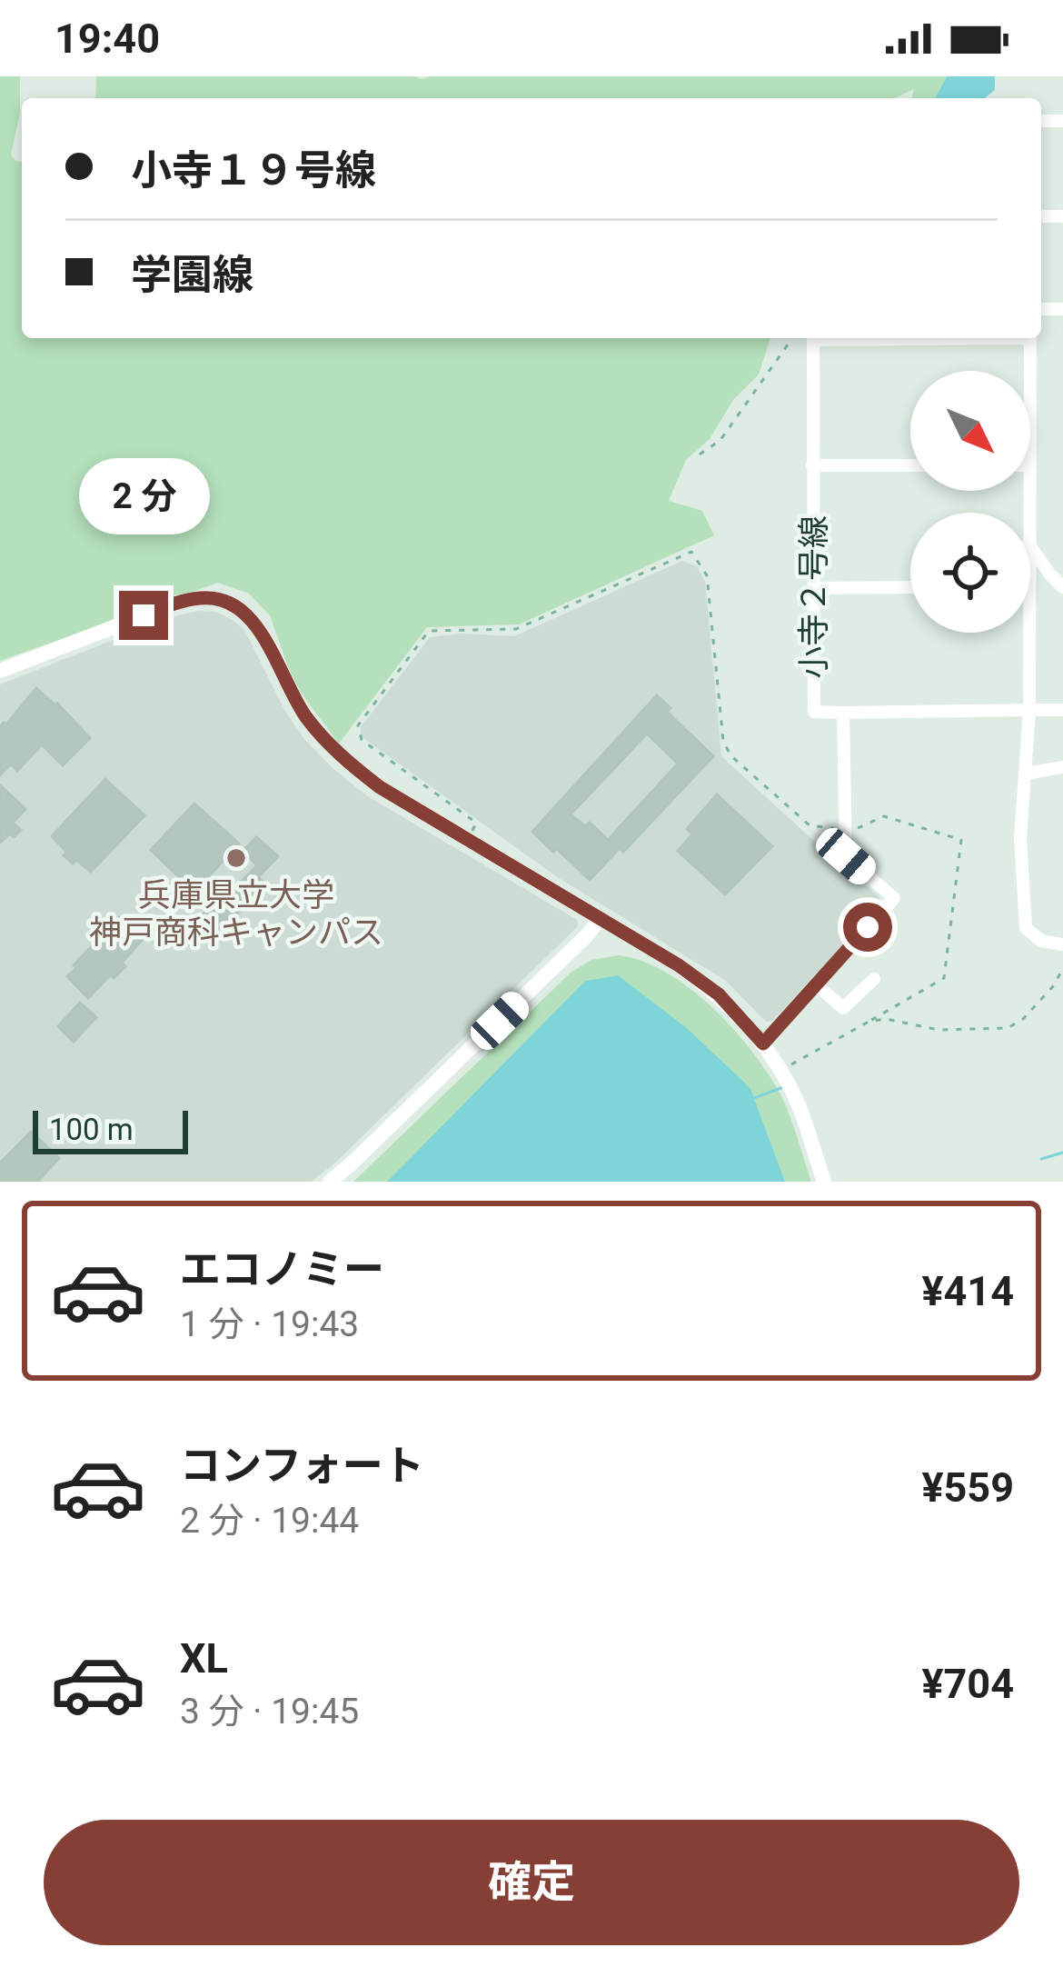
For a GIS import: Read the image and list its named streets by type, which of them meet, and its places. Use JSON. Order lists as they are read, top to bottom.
{
  "streets": {
    "street": ["小寺２号線"]
  },
  "places": ["兵庫県立大学 神戸商科キャンパス"],
  "scale_bar": "100 m",
  "north": "bottom right",
  "page": {
    "status": "19:40",
    "banner": ["小寺１９号線", "学園線"],
    "bubble": "2 分",
    "scale": "100 m",
    "list": [
      {
        "name": "エコノミー",
        "note": "1 分 · 19:43",
        "value": "¥414"
      },
      {
        "name": "コンフォート",
        "note": "2 分 · 19:44",
        "value": "¥559"
      },
      {
        "name": "XL",
        "note": "3 分 · 19:45",
        "value": "¥704"
      }
    ],
    "buttons": "確定"
  }
}
